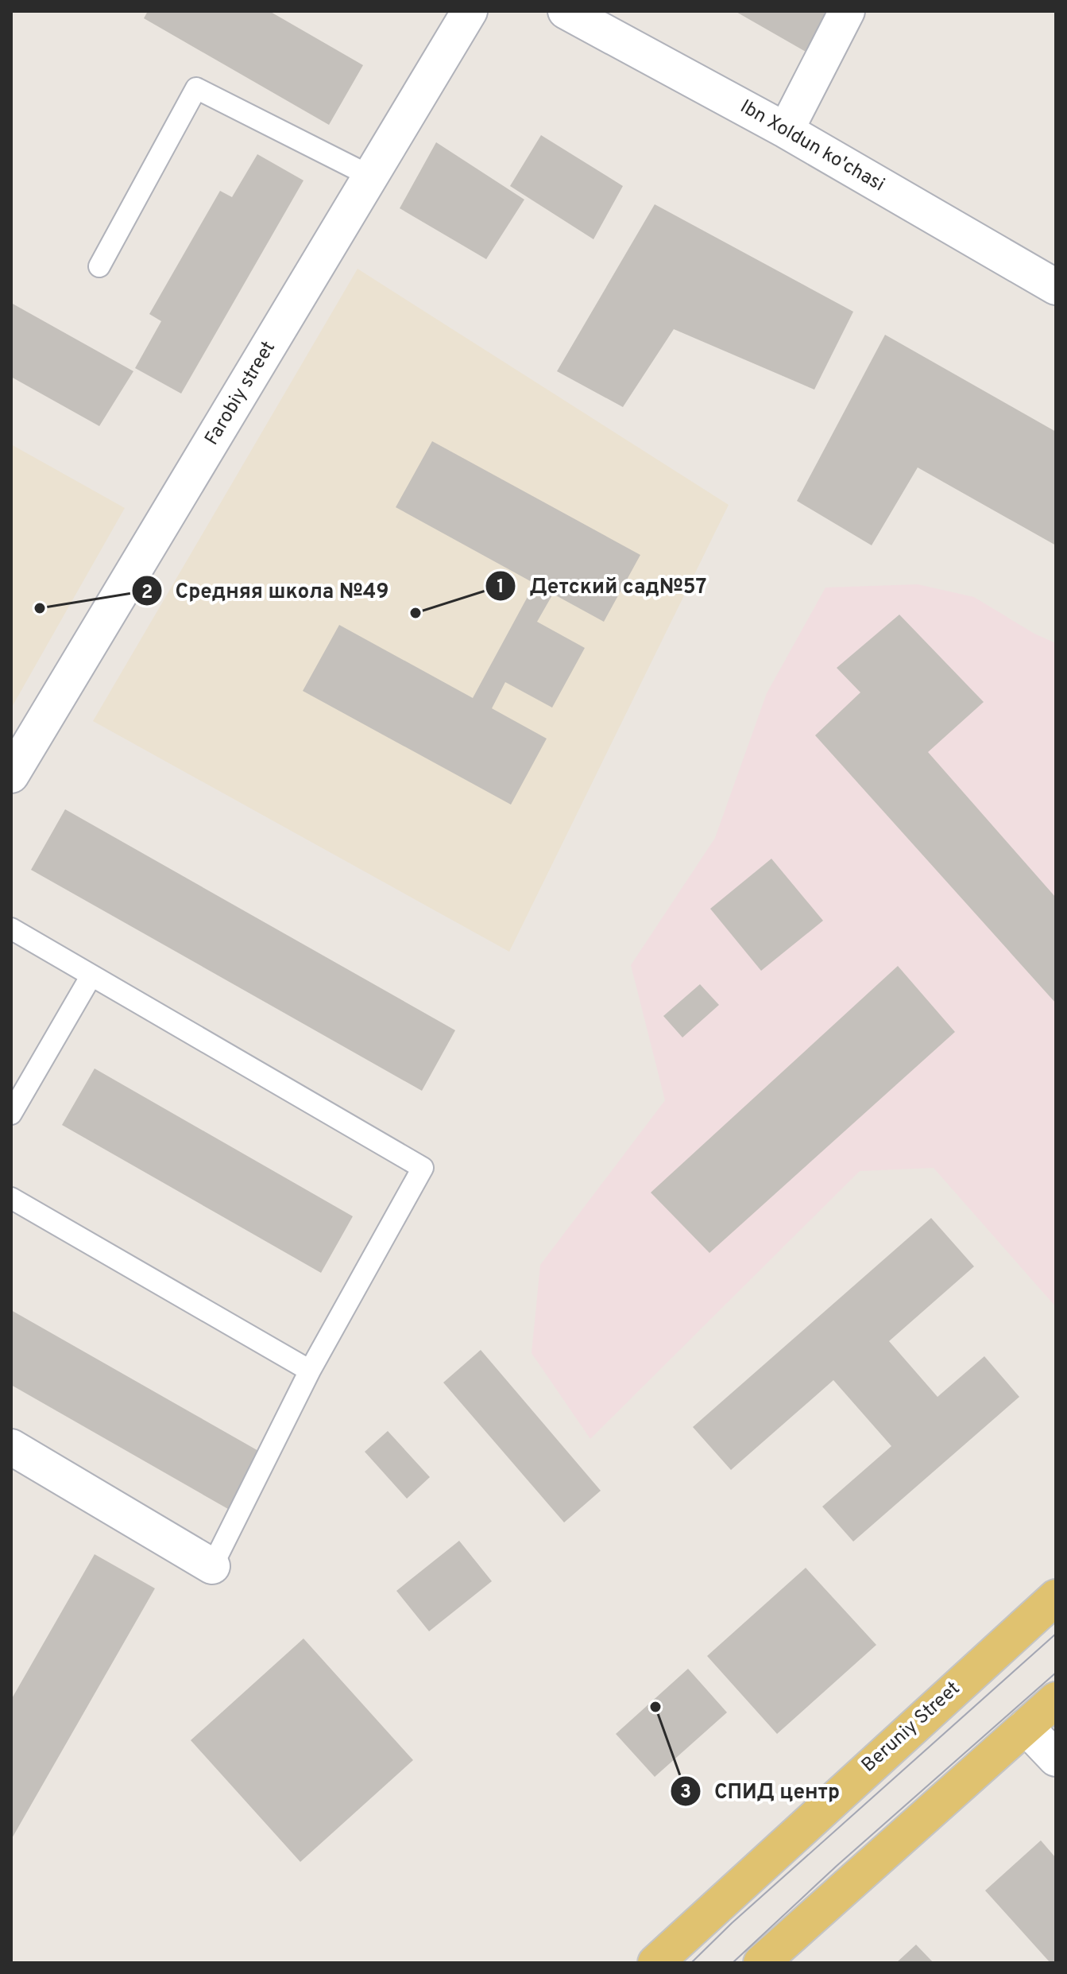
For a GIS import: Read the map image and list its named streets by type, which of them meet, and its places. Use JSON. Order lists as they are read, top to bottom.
{
  "streets": {
    "main road": ["Beruniy Street"],
    "street": ["Ibn Xoldun ko'chasi", "Farobiy street"]
  },
  "places": ["Средняя школа №49", "Детский сад№57", "СПИД центр"]
}
